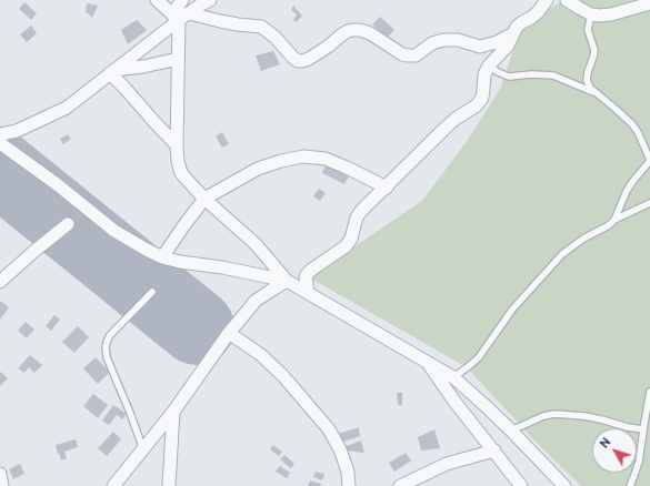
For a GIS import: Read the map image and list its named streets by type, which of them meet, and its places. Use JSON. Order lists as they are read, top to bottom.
{
  "north": "top left"
}
